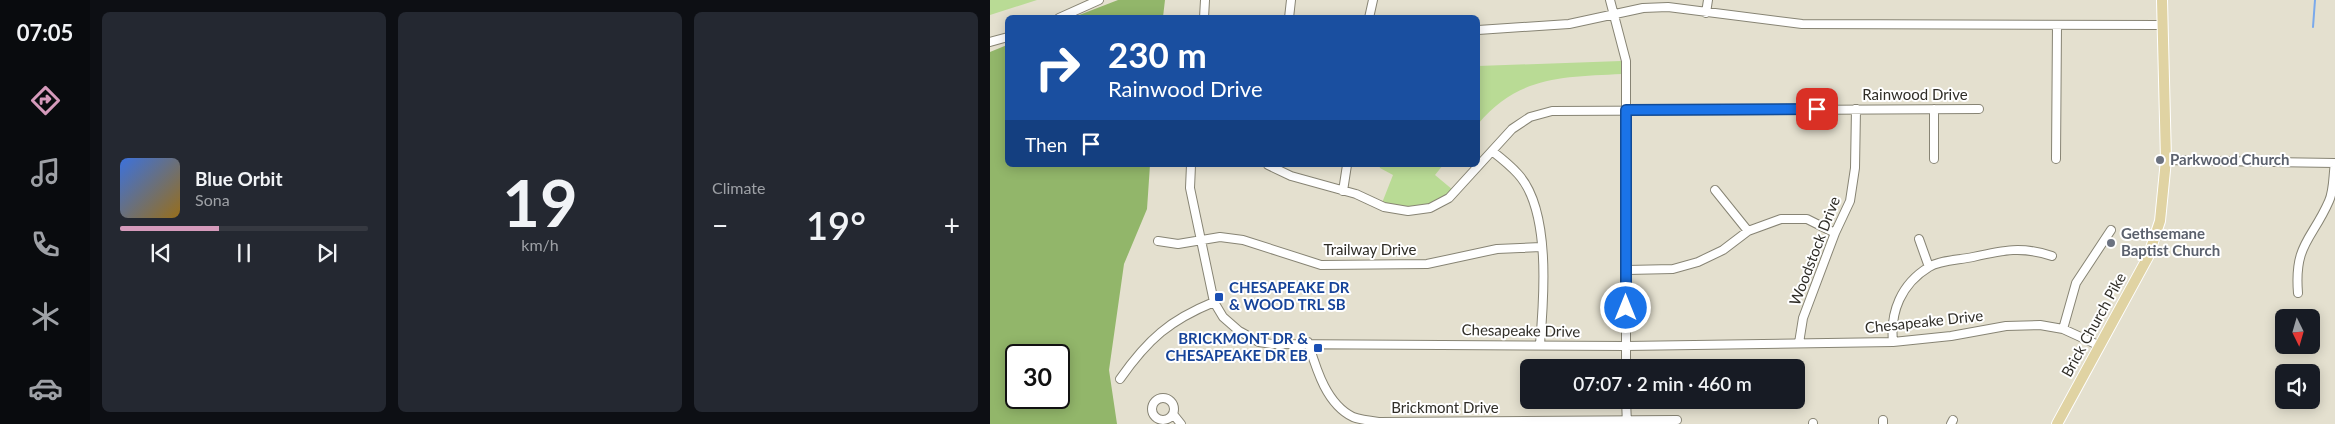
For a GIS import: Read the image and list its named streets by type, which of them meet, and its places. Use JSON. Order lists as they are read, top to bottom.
{
  "streets": {
    "main road": ["Brick Church Pike"],
    "street": [
      "Rainwood Drive",
      "Trailway Drive",
      "Woodstock Drive",
      "Chesapeake Drive",
      "Brickmont Drive"
    ]
  },
  "crossings": [
    ["Rainwood Drive", "Woodstock Drive"],
    ["Trailway Drive", "Chesapeake Drive"],
    ["Woodstock Drive", "Chesapeake Drive"],
    ["Chesapeake Drive", "Brick Church Pike"],
    ["Chesapeake Drive", "Brickmont Drive"]
  ],
  "places": {
    "other": ["Parkwood Church", "Gethsemane Baptist Church"],
    "transit": ["CHESAPEAKE DR & WOOD TRL SB", "BRICKMONT DR & CHESAPEAKE DR EB"]
  },
  "north": "bottom",
  "page": {
    "tabs": "07:05",
    "tile": [
      ["19", "km/h"],
      "Climate"
    ],
    "turn": ["230 m", "Rainwood Drive"],
    "then": "Then",
    "song": ["Blue Orbit", "Sona"],
    "heat": ["−", "19°", "+"],
    "limit": "30",
    "trip": "07:07 · 2 min · 460 m"
  }
}
